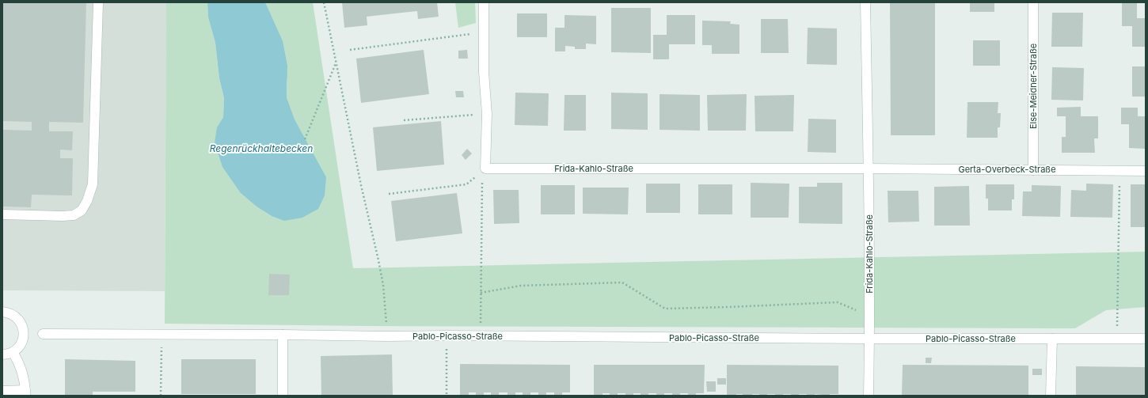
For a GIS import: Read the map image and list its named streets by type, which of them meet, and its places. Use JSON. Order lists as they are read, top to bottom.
{
  "streets": {
    "street": [
      "Else-Meidner-Straße",
      "Frida-Kahlo-Straße",
      "Gerta-Overbeck-Straße",
      "Pablo-Picasso-Straße"
    ]
  },
  "crossings": [
    ["Else-Meidner-Straße", "Gerta-Overbeck-Straße"],
    ["Frida-Kahlo-Straße", "Gerta-Overbeck-Straße"],
    ["Frida-Kahlo-Straße", "Pablo-Picasso-Straße"]
  ],
  "water": ["Regenrückhaltebecken"]
}
